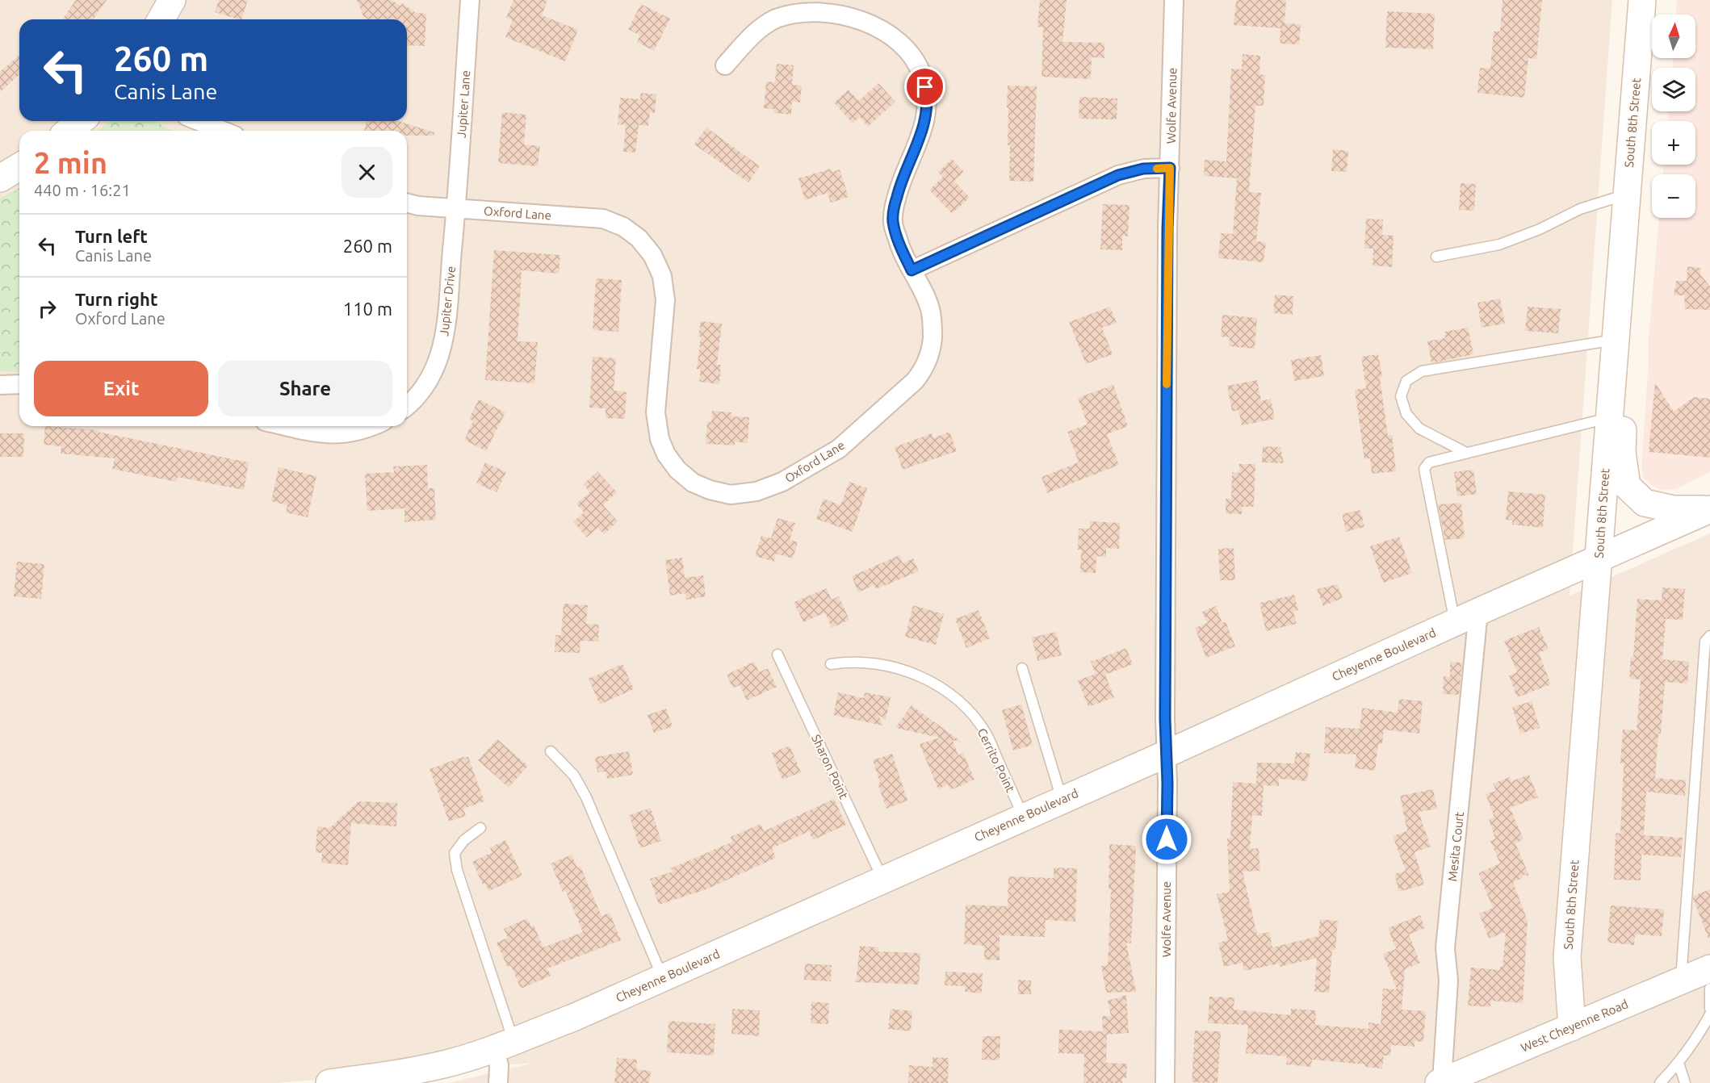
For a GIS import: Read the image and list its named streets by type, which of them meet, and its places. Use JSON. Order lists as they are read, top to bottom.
{
  "streets": {
    "main road": ["South 8th Street", "Cheyenne Boulevard", "West Cheyenne Road"],
    "street": [
      "Jupiter Lane",
      "Wolfe Avenue",
      "Oxford Lane",
      "Jupiter Drive",
      "Mesita Court"
    ],
    "lane": ["Cerrito Point", "Sharon Point"]
  },
  "crossings": [
    ["Jupiter Lane", "Oxford Lane"],
    ["Jupiter Lane", "Jupiter Drive"],
    ["Wolfe Avenue", "Cheyenne Boulevard"],
    ["South 8th Street", "Cheyenne Boulevard"],
    ["South 8th Street", "West Cheyenne Road"],
    ["Oxford Lane", "Jupiter Drive"],
    ["Cheyenne Boulevard", "Cerrito Point"],
    ["Cheyenne Boulevard", "Sharon Point"],
    ["Cheyenne Boulevard", "Mesita Court"],
    ["Mesita Court", "West Cheyenne Road"]
  ],
  "north": "top",
  "page": {
    "map_buttons": ["+", "−"],
    "turn": ["260 m", "Canis Lane"],
    "heading": ["2 min", "440 m · 16:21"],
    "list": [
      {
        "name": "Turn left",
        "note": "Canis Lane",
        "value": "260 m"
      },
      {
        "name": "Turn right",
        "note": "Oxford Lane",
        "value": "110 m"
      }
    ],
    "buttons": ["Exit", "Share"]
  }
}
